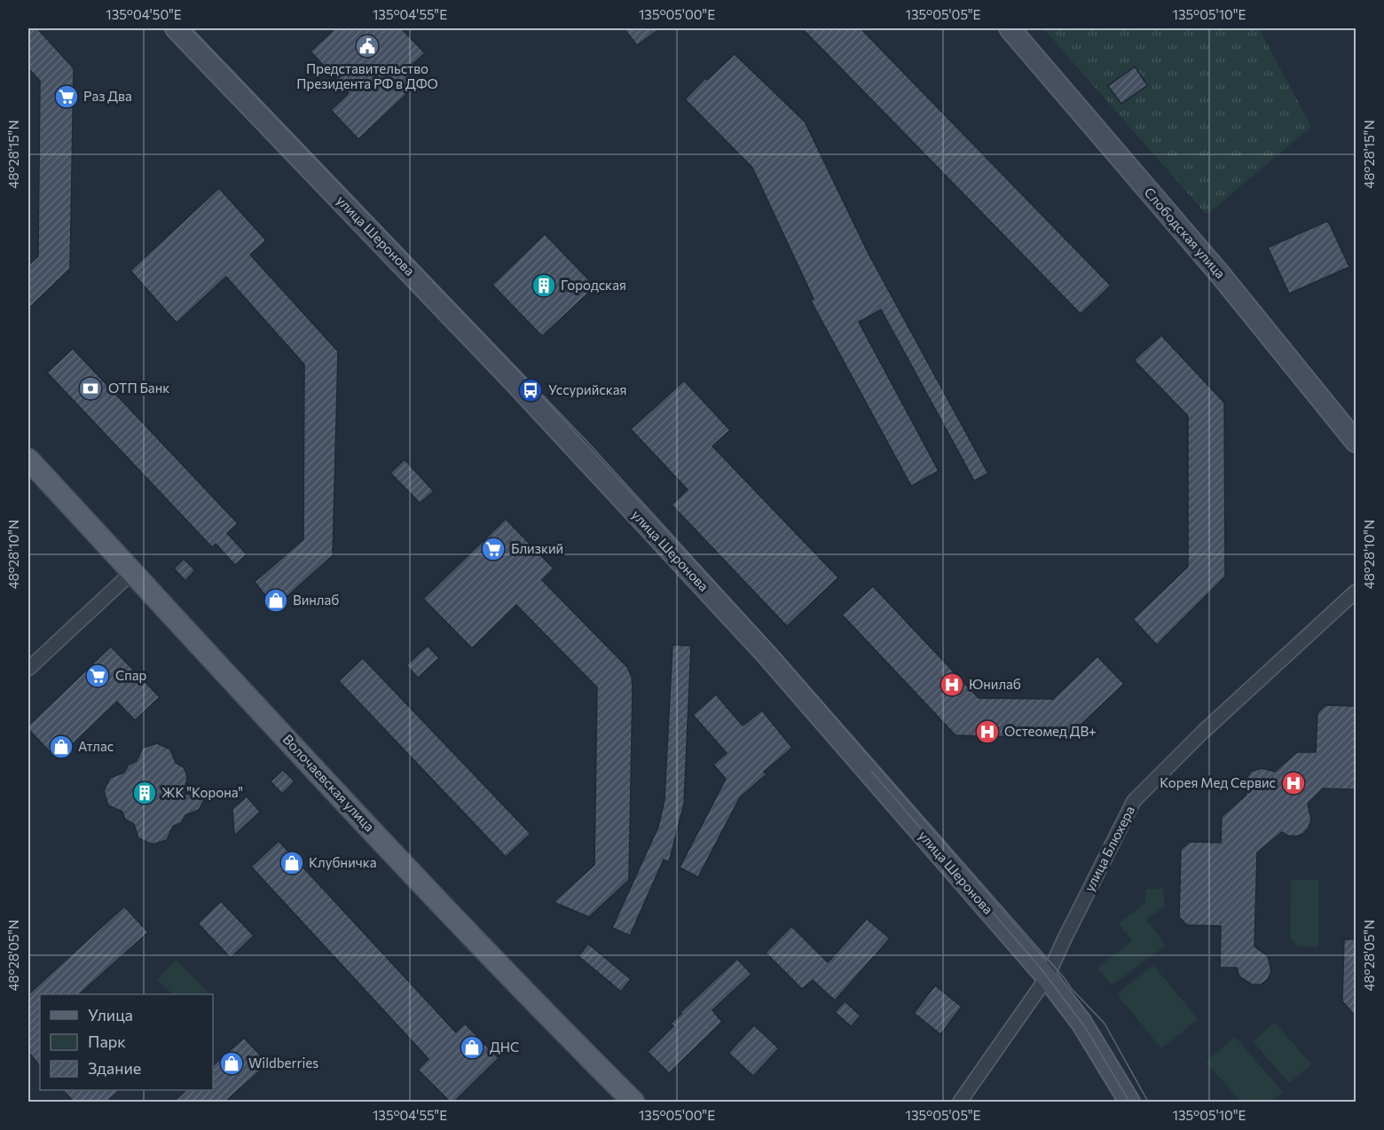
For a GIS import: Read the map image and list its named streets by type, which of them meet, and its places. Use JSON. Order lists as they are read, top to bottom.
{
  "streets": {
    "main road": ["Слободская улица", "улица Шеронова", "Волочаевская улица"],
    "street": ["улица Блюхера"]
  },
  "crossings": [
    ["улица Шеронова", "улица Блюхера"]
  ],
  "places": {
    "public building": ["Представительство Президента РФ в ДФО"],
    "supermarket": ["Раз Два", "Близкий", "Спар"],
    "building": ["Городская", "ЖК \"Корона\""],
    "bank": ["ОТП Банк"],
    "bus stop": ["Уссурийская"],
    "shop": [
      "Винлаб",
      "Атлас",
      "Клубничка",
      "ДНС",
      "Wildberries"
    ],
    "hospital": ["Юнилаб", "Остеомед ДВ+", "Корея Мед Сервис"]
  },
  "legend": ["Улица", "Парк", "Здание"],
  "coordinates": [
    "135°04'50\"E",
    "135°04'55\"E",
    "135°05'00\"E",
    "135°05'05\"E",
    "135°05'10\"E",
    "48°28'15\"N",
    "48°28'10\"N",
    "48°28'05\"N"
  ]
}
